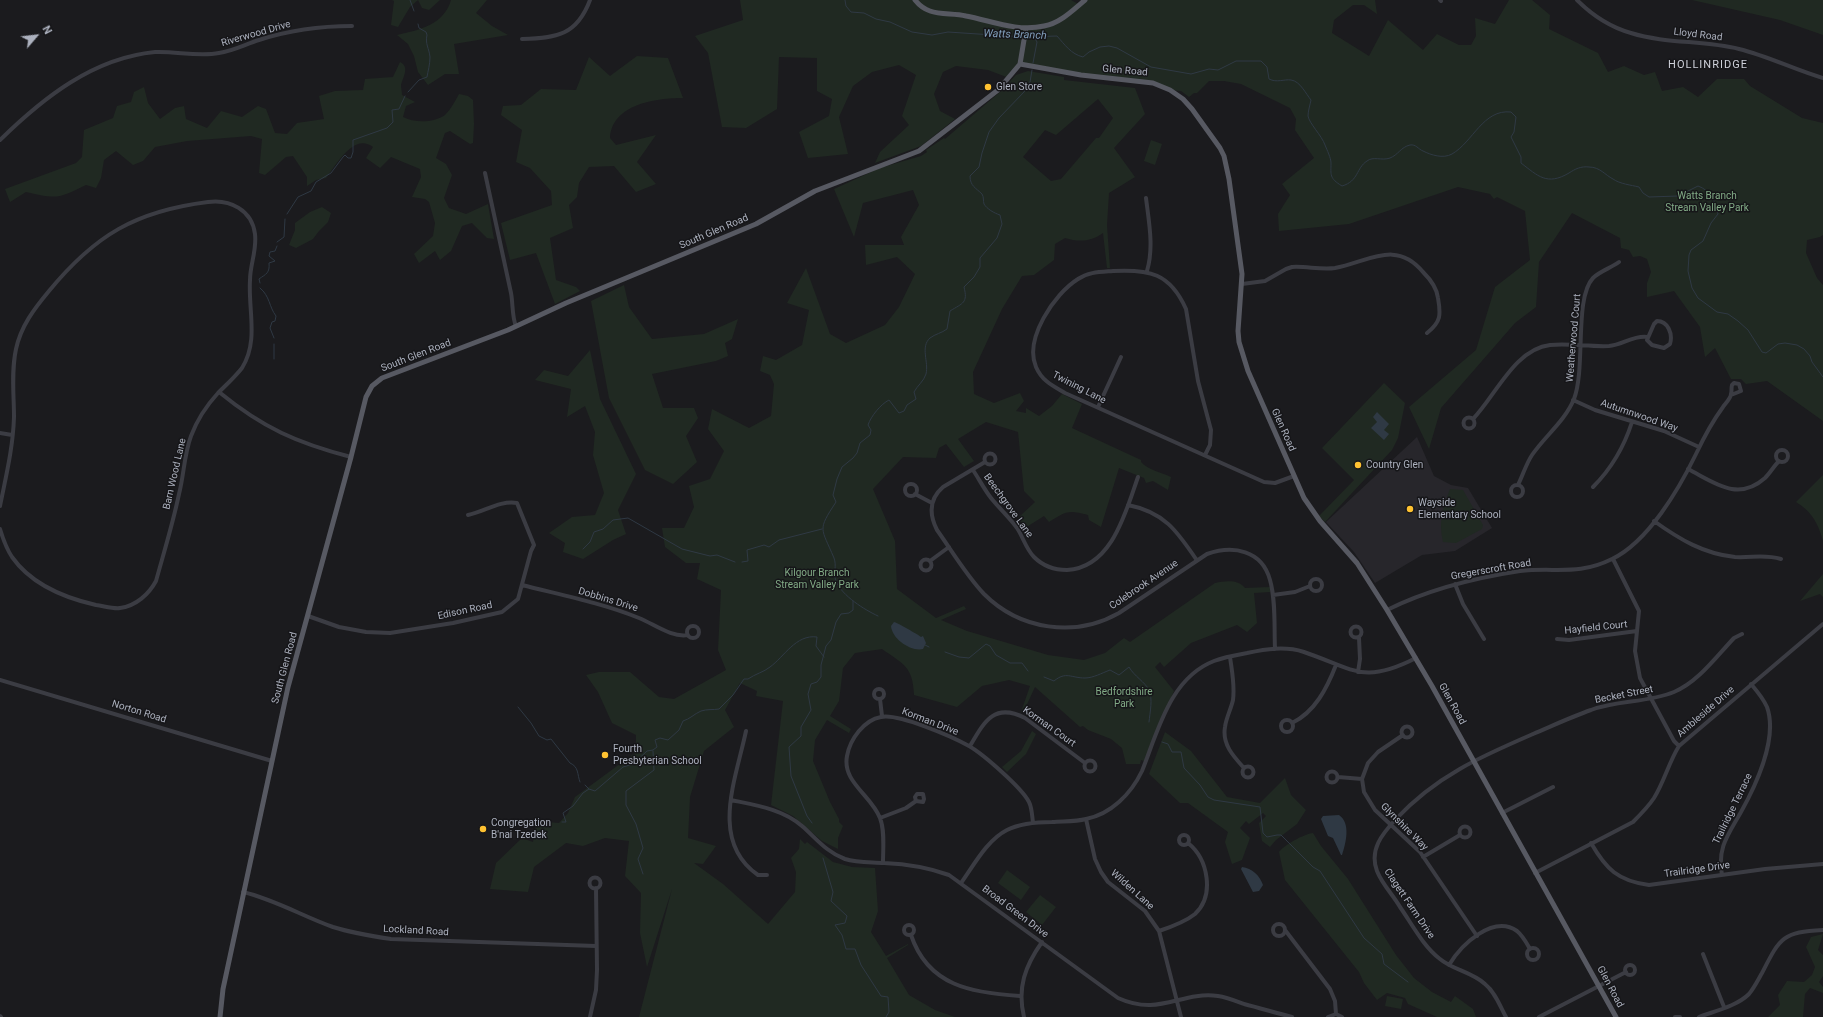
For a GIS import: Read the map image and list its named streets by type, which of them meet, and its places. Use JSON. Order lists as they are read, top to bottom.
{
  "streets": {
    "main road": ["Glen Road", "South Glen Road"],
    "street": [
      "Riverwood Drive",
      "Lloyd Road",
      "Weatherwood Court",
      "Twining Lane",
      "Autumnwood Way",
      "Barn Wood Lane",
      "Beechgrove Lane",
      "Gregerscroft Road",
      "Colebrook Avenue",
      "Dobbins Drive",
      "Edison Road",
      "Hayfield Court",
      "Becket Street",
      "Norton Road",
      "Ambleside Drive",
      "Korman Drive",
      "Korman Court",
      "Trailridge Terrace",
      "Glynshire Way",
      "Trailridge Drive",
      "Wilden Lane",
      "Clagett Farm Drive",
      "Broad Green Drive",
      "Lockland Road"
    ]
  },
  "crossings": [
    ["Glen Road", "South Glen Road"],
    ["Glen Road", "Twining Lane"],
    ["Glen Road", "Gregerscroft Road"],
    ["Glen Road", "Becket Street"],
    ["Glen Road", "Ambleside Drive"],
    ["Glen Road", "Clagett Farm Drive"],
    ["South Glen Road", "Edison Road"],
    ["South Glen Road", "Norton Road"],
    ["South Glen Road", "Lockland Road"],
    ["Weatherwood Court", "Autumnwood Way"],
    ["Autumnwood Way", "Gregerscroft Road"],
    ["Dobbins Drive", "Edison Road"],
    ["Becket Street", "Clagett Farm Drive"],
    ["Ambleside Drive", "Trailridge Terrace"],
    ["Ambleside Drive", "Trailridge Drive"],
    ["Korman Drive", "Korman Court"],
    ["Trailridge Terrace", "Trailridge Drive"],
    ["Glynshire Way", "Clagett Farm Drive"],
    ["Wilden Lane", "Broad Green Drive"]
  ],
  "districts": ["HOLLINRIDGE"],
  "water": ["Watts Branch"],
  "parks": ["Watts Branch Stream Valley Park", "Kilgour Branch Stream Valley Park", "Bedfordshire Park"],
  "places": [
    "Glen Store",
    "Country Glen",
    "Wayside Elementary School",
    "Fourth Presbyterian School",
    "Congregation B'nai Tzedek"
  ],
  "north": "top right"
}
